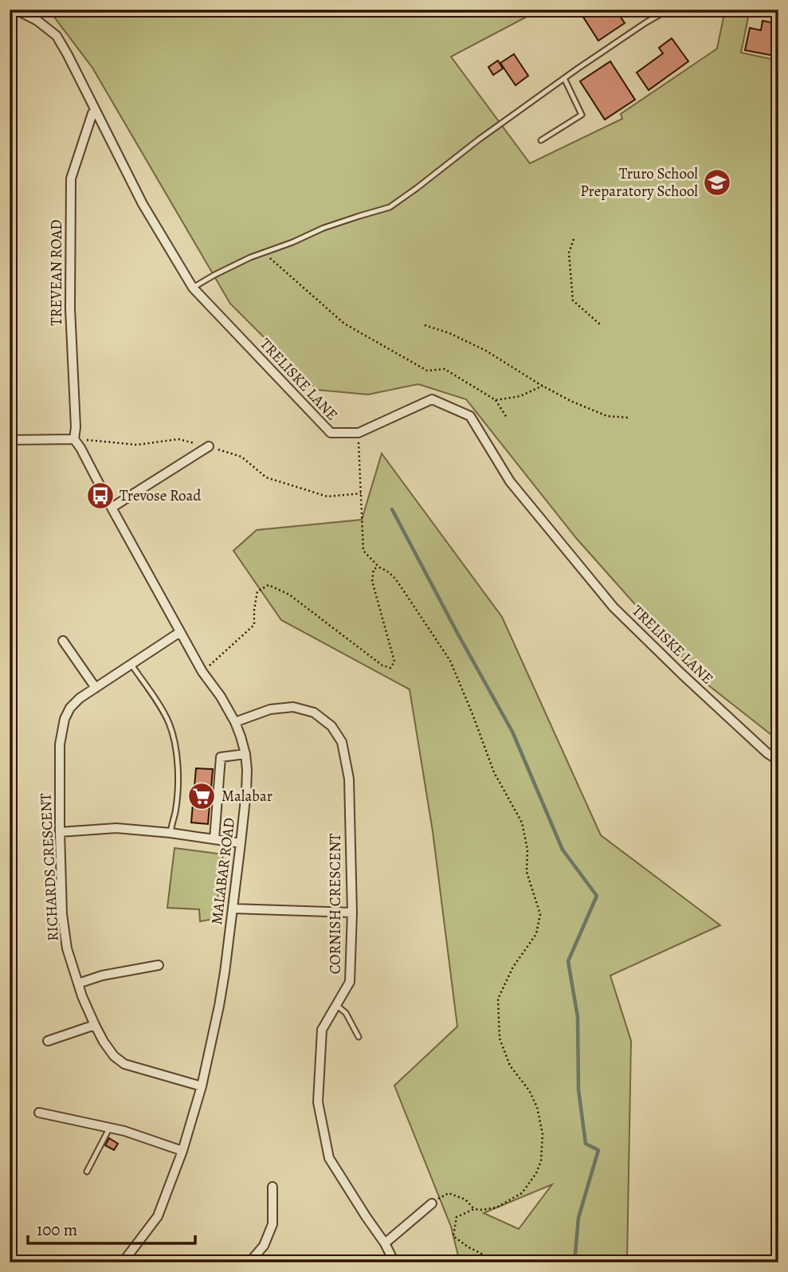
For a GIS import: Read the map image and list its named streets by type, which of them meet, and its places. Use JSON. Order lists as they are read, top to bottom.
{
  "streets": {
    "street": [
      "TREVEAN ROAD",
      "TRELISKE LANE",
      "RICHARDS CRESCENT",
      "MALABAR ROAD",
      "CORNISH CRESCENT"
    ]
  },
  "crossings": [
    ["TREVEAN ROAD", "TRELISKE LANE"],
    ["TREVEAN ROAD", "MALABAR ROAD"],
    ["RICHARDS CRESCENT", "MALABAR ROAD"],
    ["MALABAR ROAD", "CORNISH CRESCENT"]
  ],
  "places": {
    "school or university": ["Truro School Preparatory School"],
    "bus stop": ["Trevose Road"],
    "supermarket": ["Malabar"]
  },
  "scale_bar": "100 m"
}
